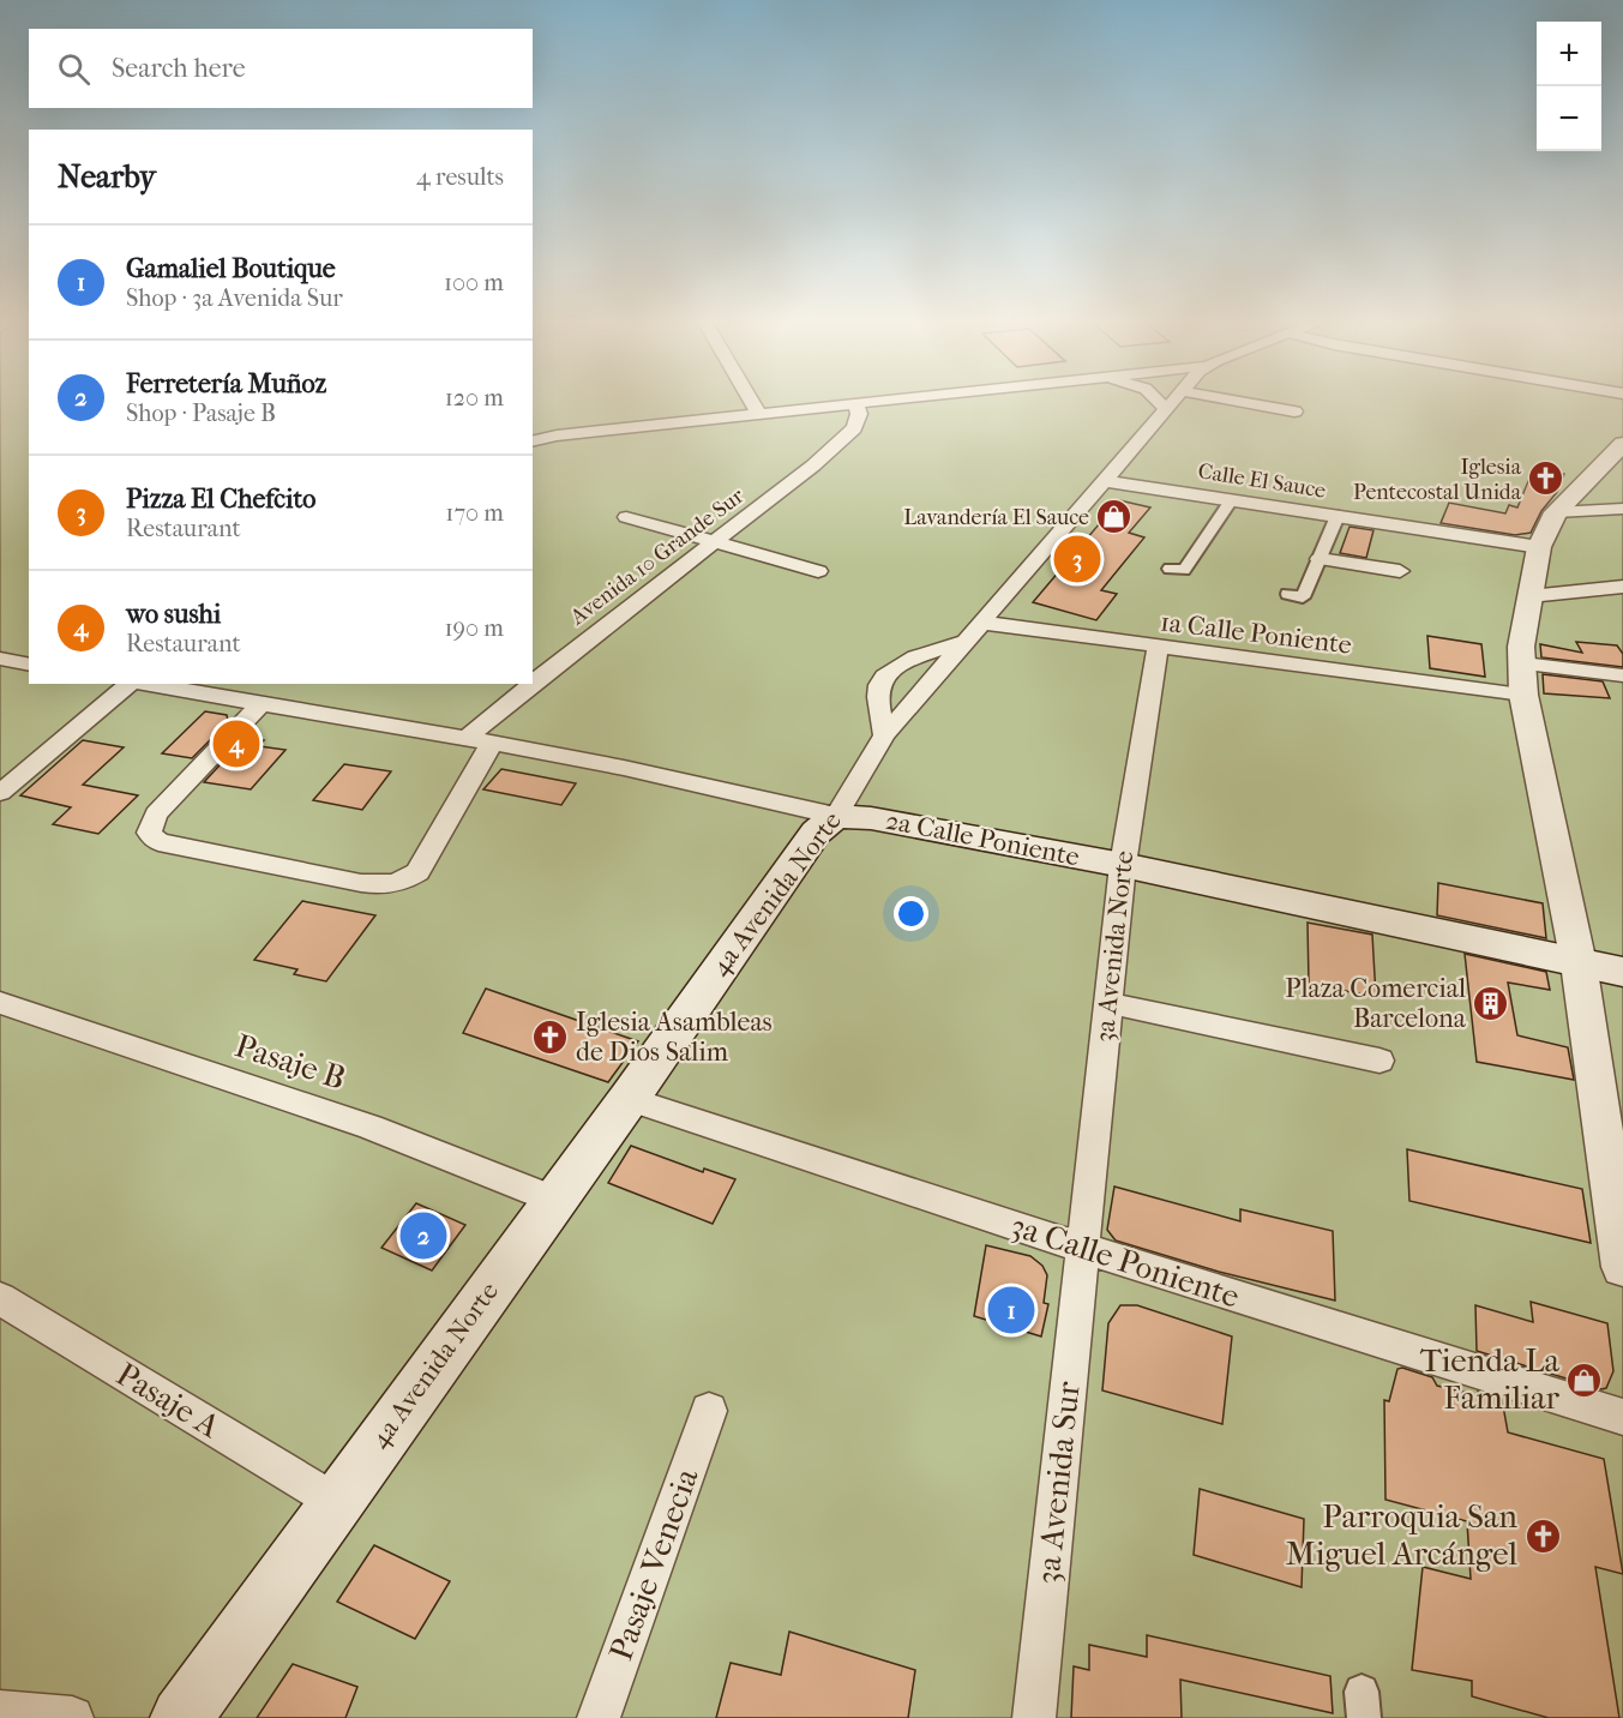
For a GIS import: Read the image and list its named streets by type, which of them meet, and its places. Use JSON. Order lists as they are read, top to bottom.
{
  "streets": {
    "main road": ["2a Calle Poniente", "4a Avenida Norte"],
    "street": [
      "Calle El Sauce",
      "Avenida 10 Grande Sur",
      "1a Calle Poniente",
      "3a Avenida Norte",
      "Pasaje B",
      "3a Calle Poniente",
      "Pasaje A",
      "3a Avenida Sur",
      "Pasaje Venecia"
    ]
  },
  "crossings": [
    ["Calle El Sauce", "4a Avenida Norte"],
    ["Avenida 10 Grande Sur", "2a Calle Poniente"],
    ["1a Calle Poniente", "4a Avenida Norte"],
    ["1a Calle Poniente", "3a Avenida Norte"],
    ["2a Calle Poniente", "4a Avenida Norte"],
    ["2a Calle Poniente", "3a Avenida Norte"],
    ["4a Avenida Norte", "Pasaje B"],
    ["4a Avenida Norte", "3a Calle Poniente"],
    ["4a Avenida Norte", "Pasaje A"],
    ["3a Avenida Norte", "3a Calle Poniente"],
    ["3a Avenida Norte", "3a Avenida Sur"],
    ["3a Calle Poniente", "3a Avenida Sur"]
  ],
  "places": {
    "church": ["Iglesia Pentecostal Unida", "Iglesia Asambleas de Dios Salim", "Parroquia San Miguel Arcángel"],
    "shop": ["Lavandería El Sauce", "Tienda La Familiar"],
    "building": ["Plaza Comercial Barcelona"]
  },
  "page": {
    "map_buttons": ["+", "−"],
    "search": "Search here",
    "heading": ["Nearby", "4 results"],
    "list": [
      {
        "mark": "1",
        "name": "Gamaliel Boutique",
        "note": "Shop · 3a Avenida Sur",
        "value": "100 m"
      },
      {
        "mark": "2",
        "name": "Ferretería Muñoz",
        "note": "Shop · Pasaje B",
        "value": "120 m"
      },
      {
        "mark": "3",
        "name": "Pizza El Chefcito",
        "note": "Restaurant",
        "value": "170 m"
      },
      {
        "mark": "4",
        "name": "wo sushi",
        "note": "Restaurant",
        "value": "190 m"
      }
    ],
    "pins": [
      "3",
      "4",
      "2",
      "1"
    ]
  }
}
